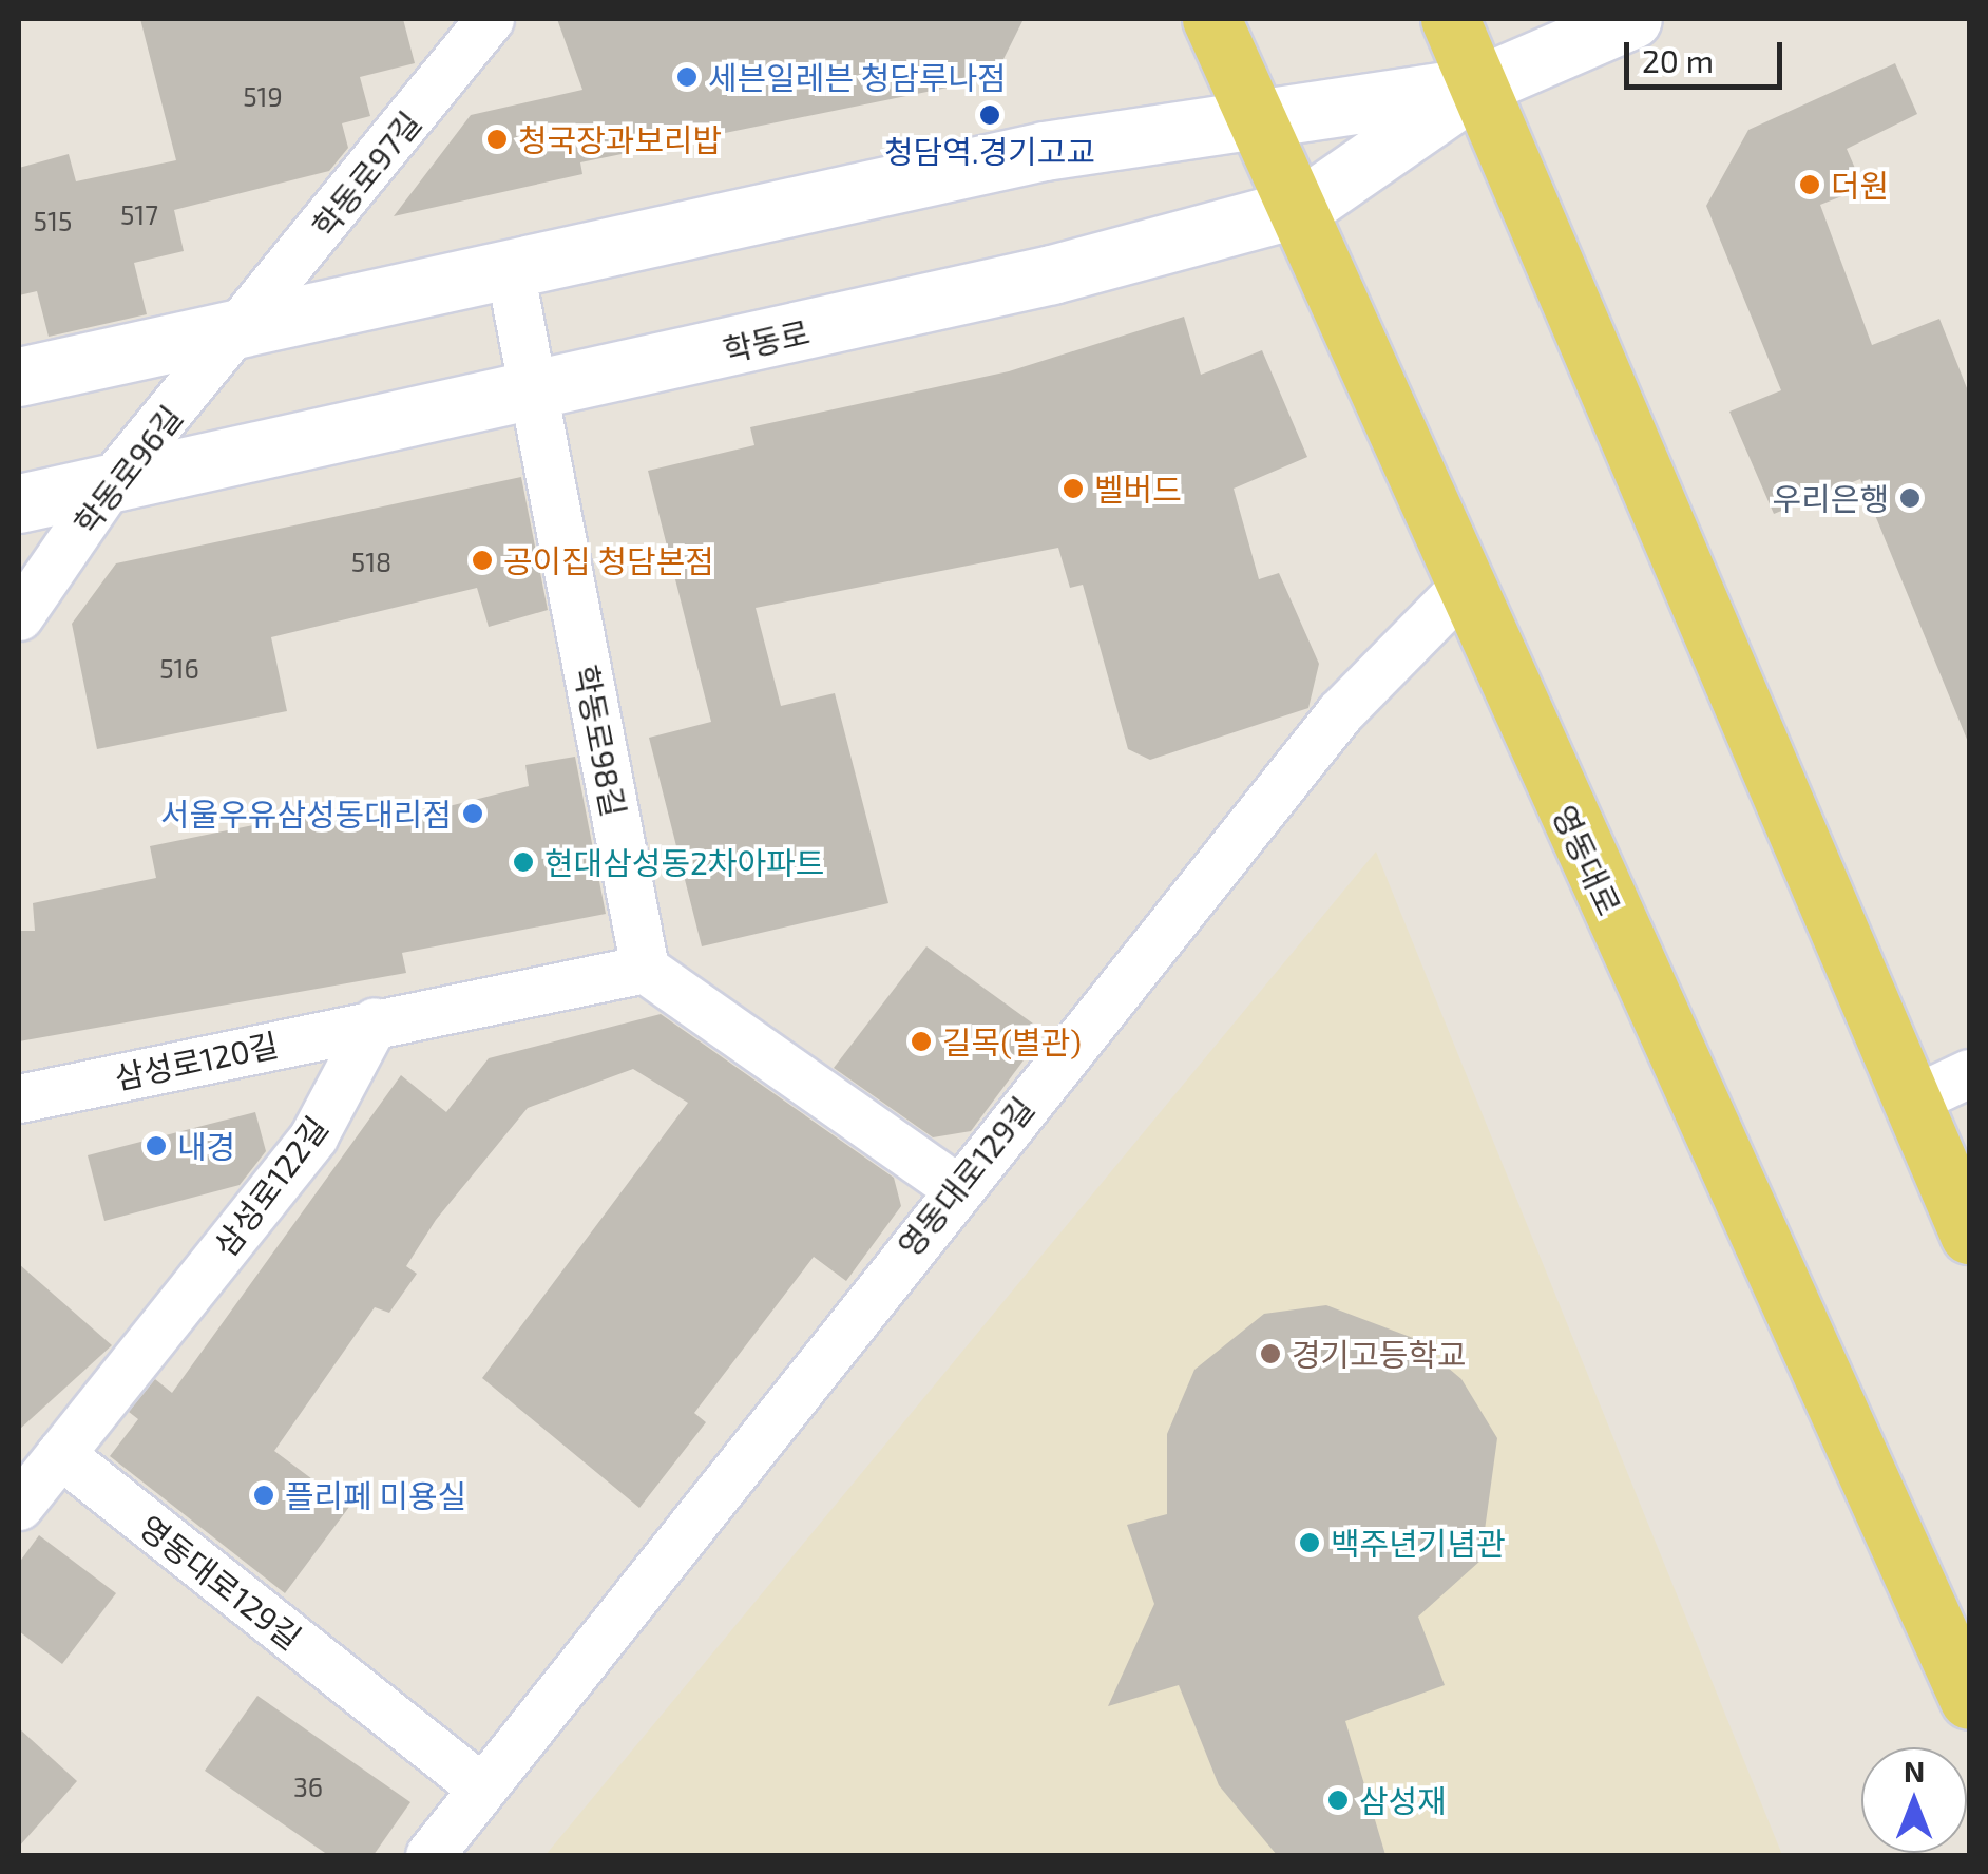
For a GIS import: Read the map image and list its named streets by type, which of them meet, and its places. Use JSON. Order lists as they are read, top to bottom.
{
  "streets": {
    "main road": ["학동로", "영동대로"],
    "street": [
      "학동로97길",
      "학동로96길",
      "학동로98길",
      "삼성로120길",
      "영동대로129길",
      "삼성로122길"
    ]
  },
  "crossings": [
    ["학동로97길", "학동로"],
    ["학동로97길", "학동로96길"],
    ["학동로", "학동로96길"],
    ["학동로", "학동로98길"],
    ["학동로", "영동대로"],
    ["영동대로", "영동대로129길"],
    ["삼성로120길", "삼성로122길"],
    ["영동대로129길", "삼성로122길"]
  ],
  "places": [
    "세븐일레븐 청담루나점",
    "청담역.경기고교",
    "청국장과보리밥",
    "더원",
    "벨버드",
    "우리은행",
    "공이집 청담본점",
    "서울우유삼성동대리점",
    "현대삼성동2차아파트",
    "길목(별관)",
    "내경",
    "경기고등학교",
    "플리페 미용실",
    "백주년기념관",
    "삼성재"
  ],
  "house_numbers": [
    "519",
    "517",
    "515",
    "518",
    "516",
    "36"
  ],
  "scale_bar": "20 m",
  "north": "top"
}
